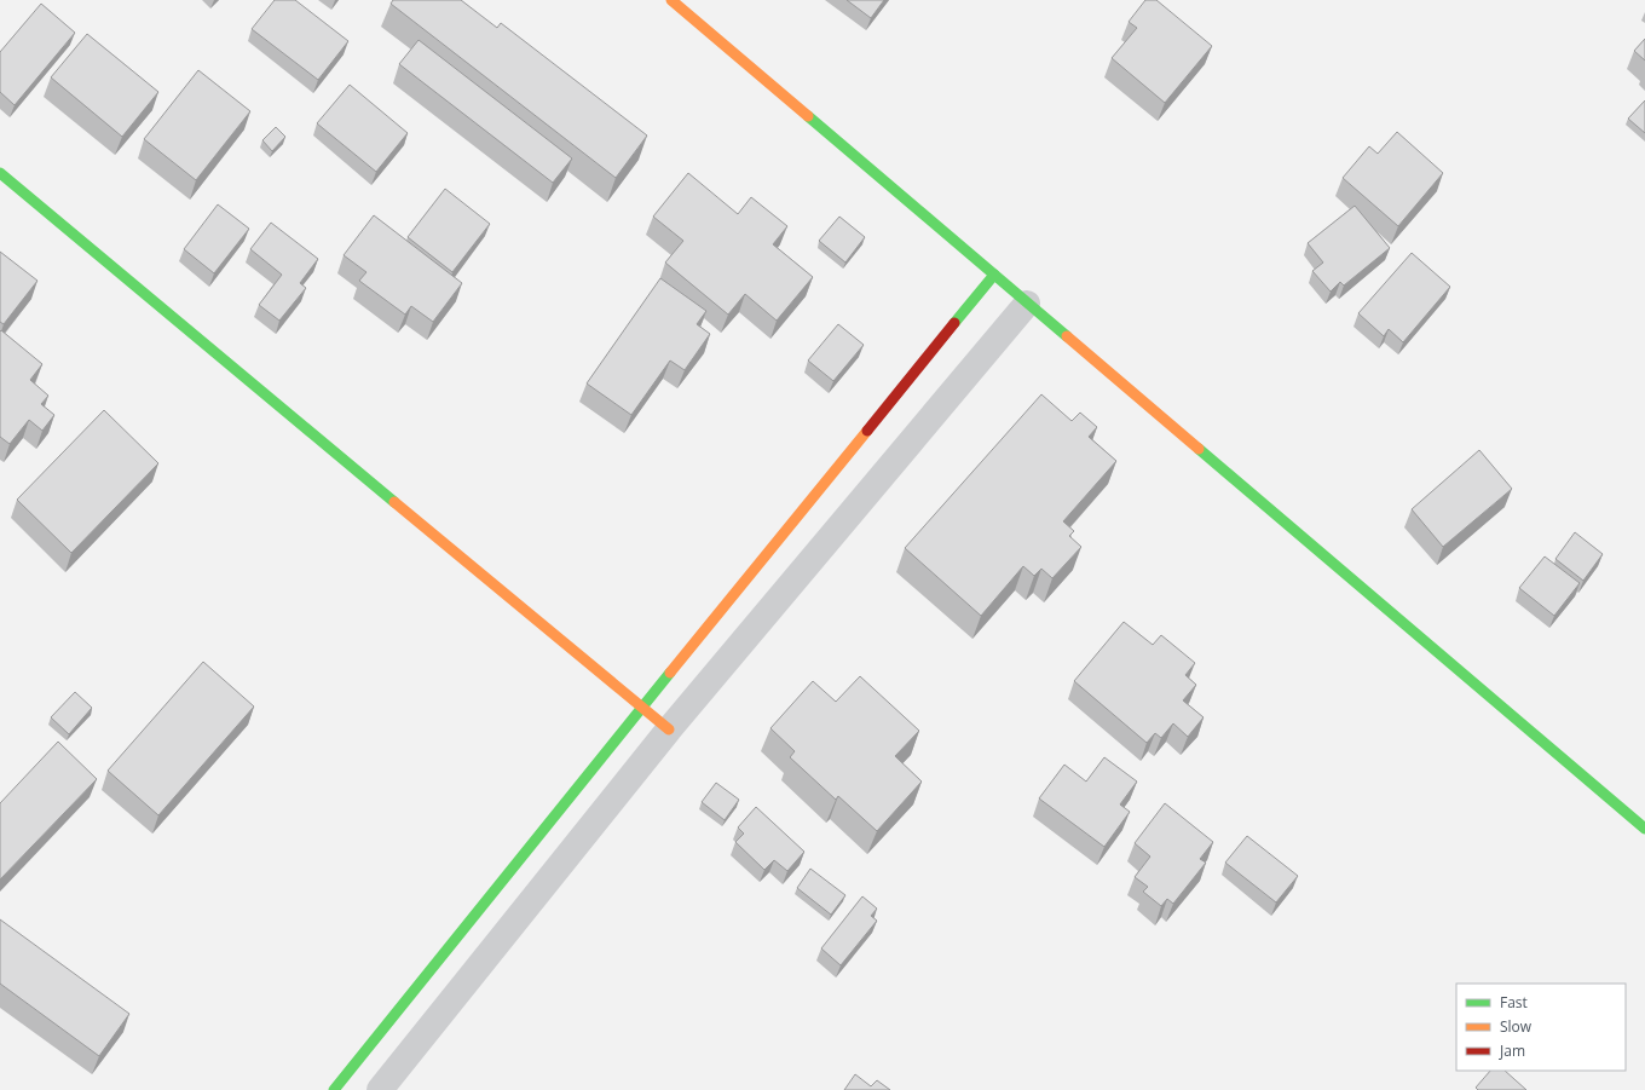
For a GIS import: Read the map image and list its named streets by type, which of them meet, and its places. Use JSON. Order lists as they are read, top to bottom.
{
  "legend": ["Fast", "Slow", "Jam"]
}
